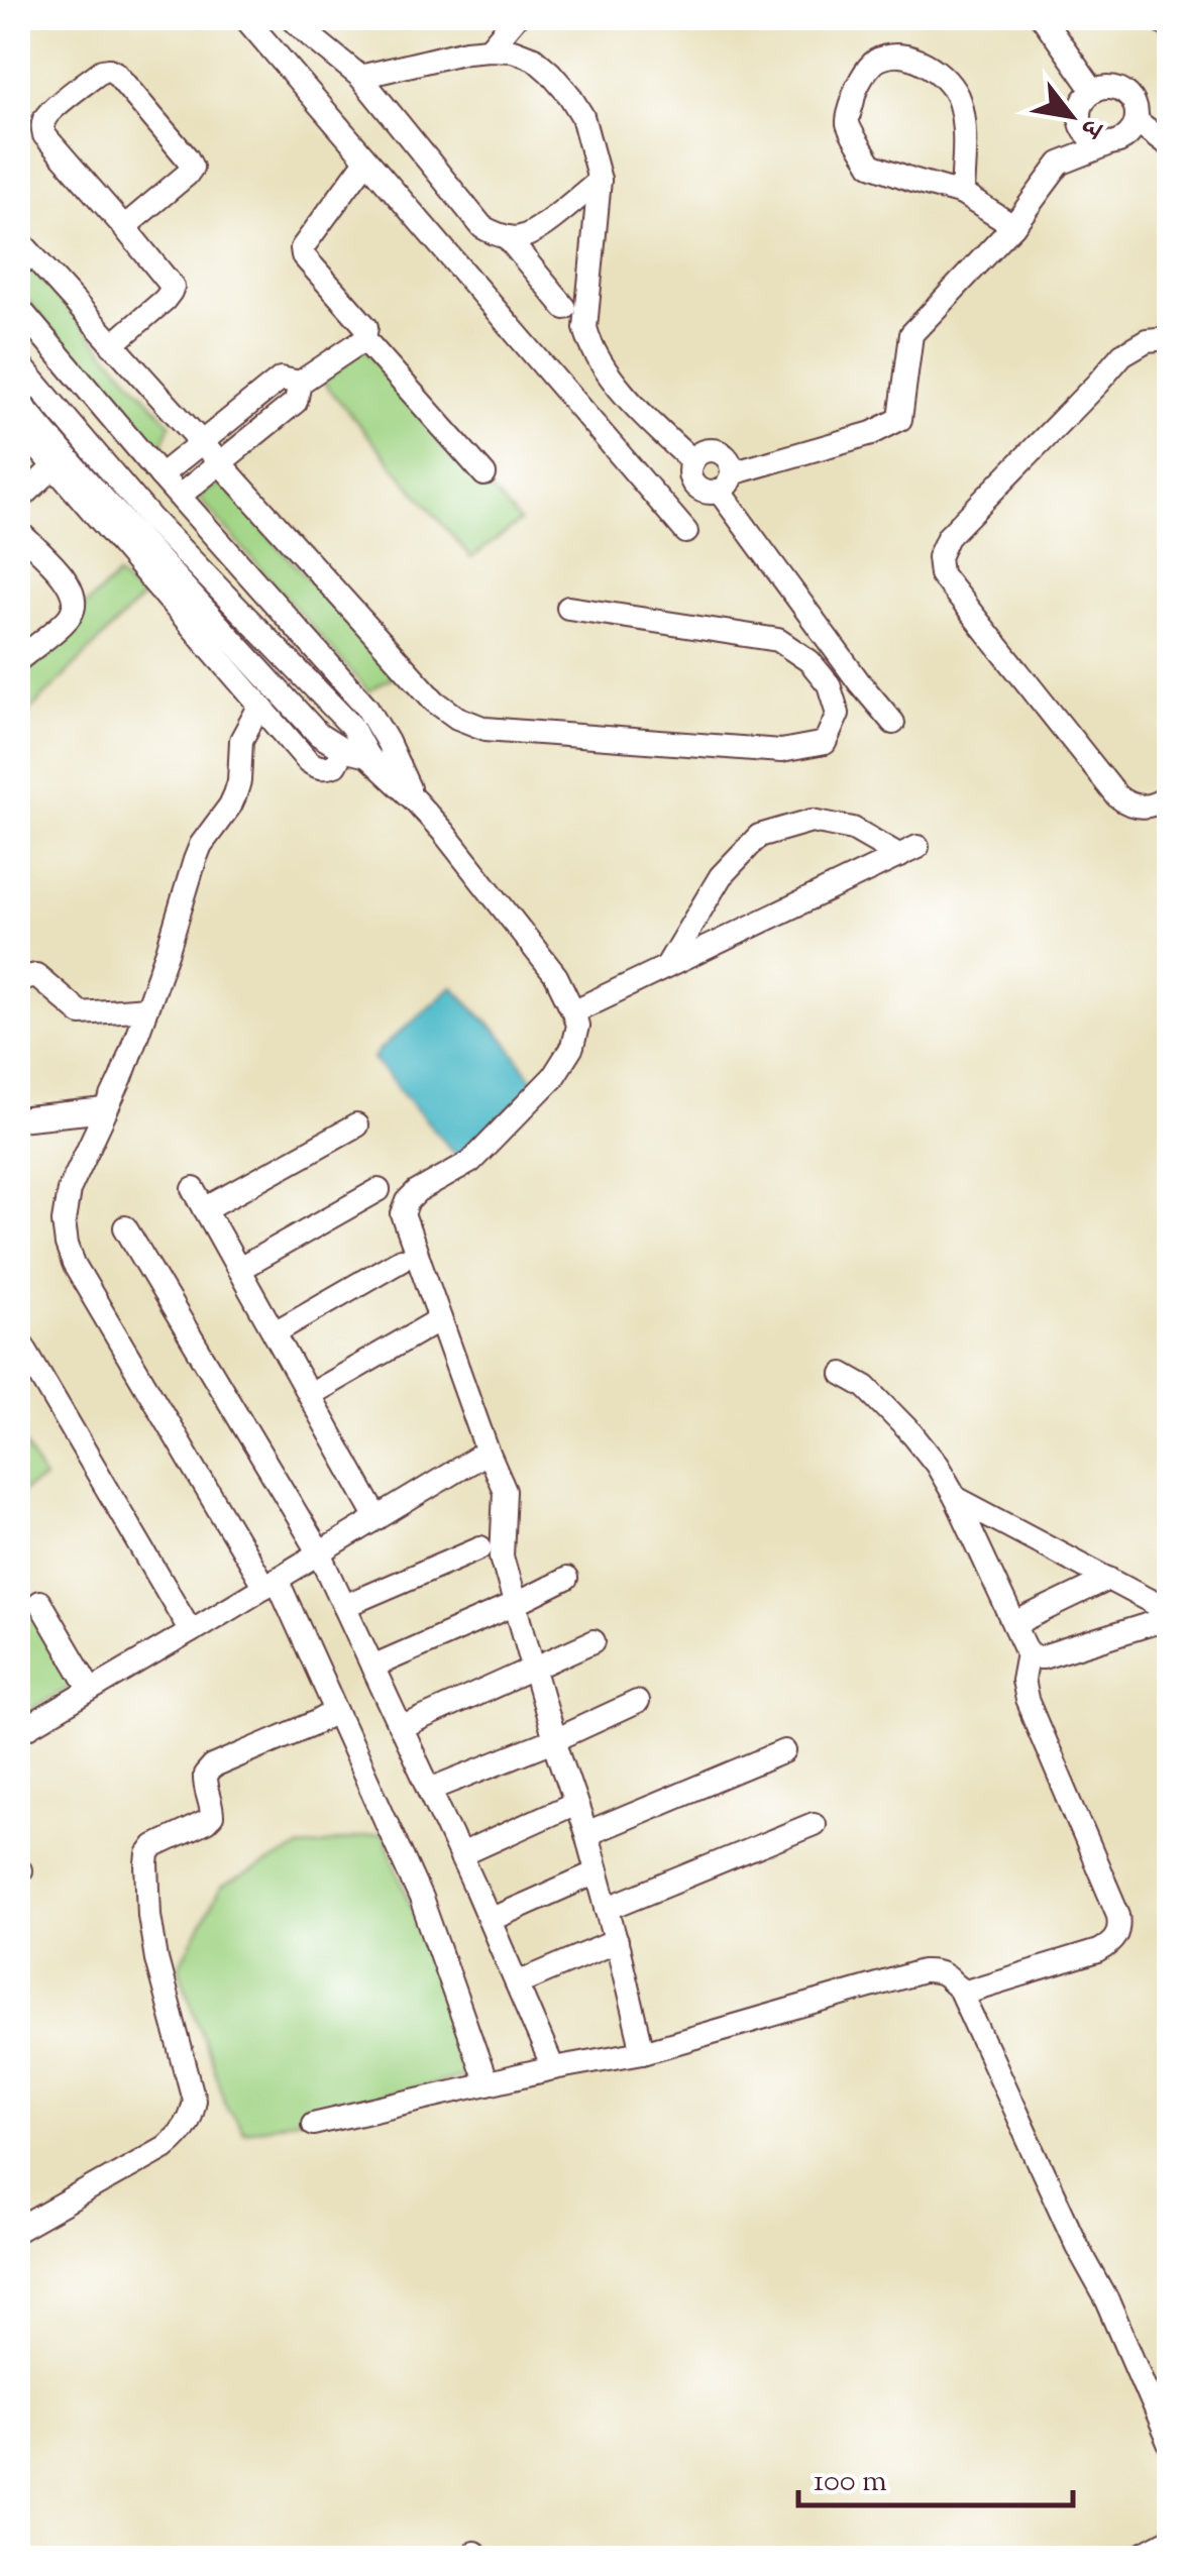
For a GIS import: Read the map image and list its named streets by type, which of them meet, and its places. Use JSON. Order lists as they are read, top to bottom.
{
  "scale_bar": "100 m",
  "north": "bottom right"
}
